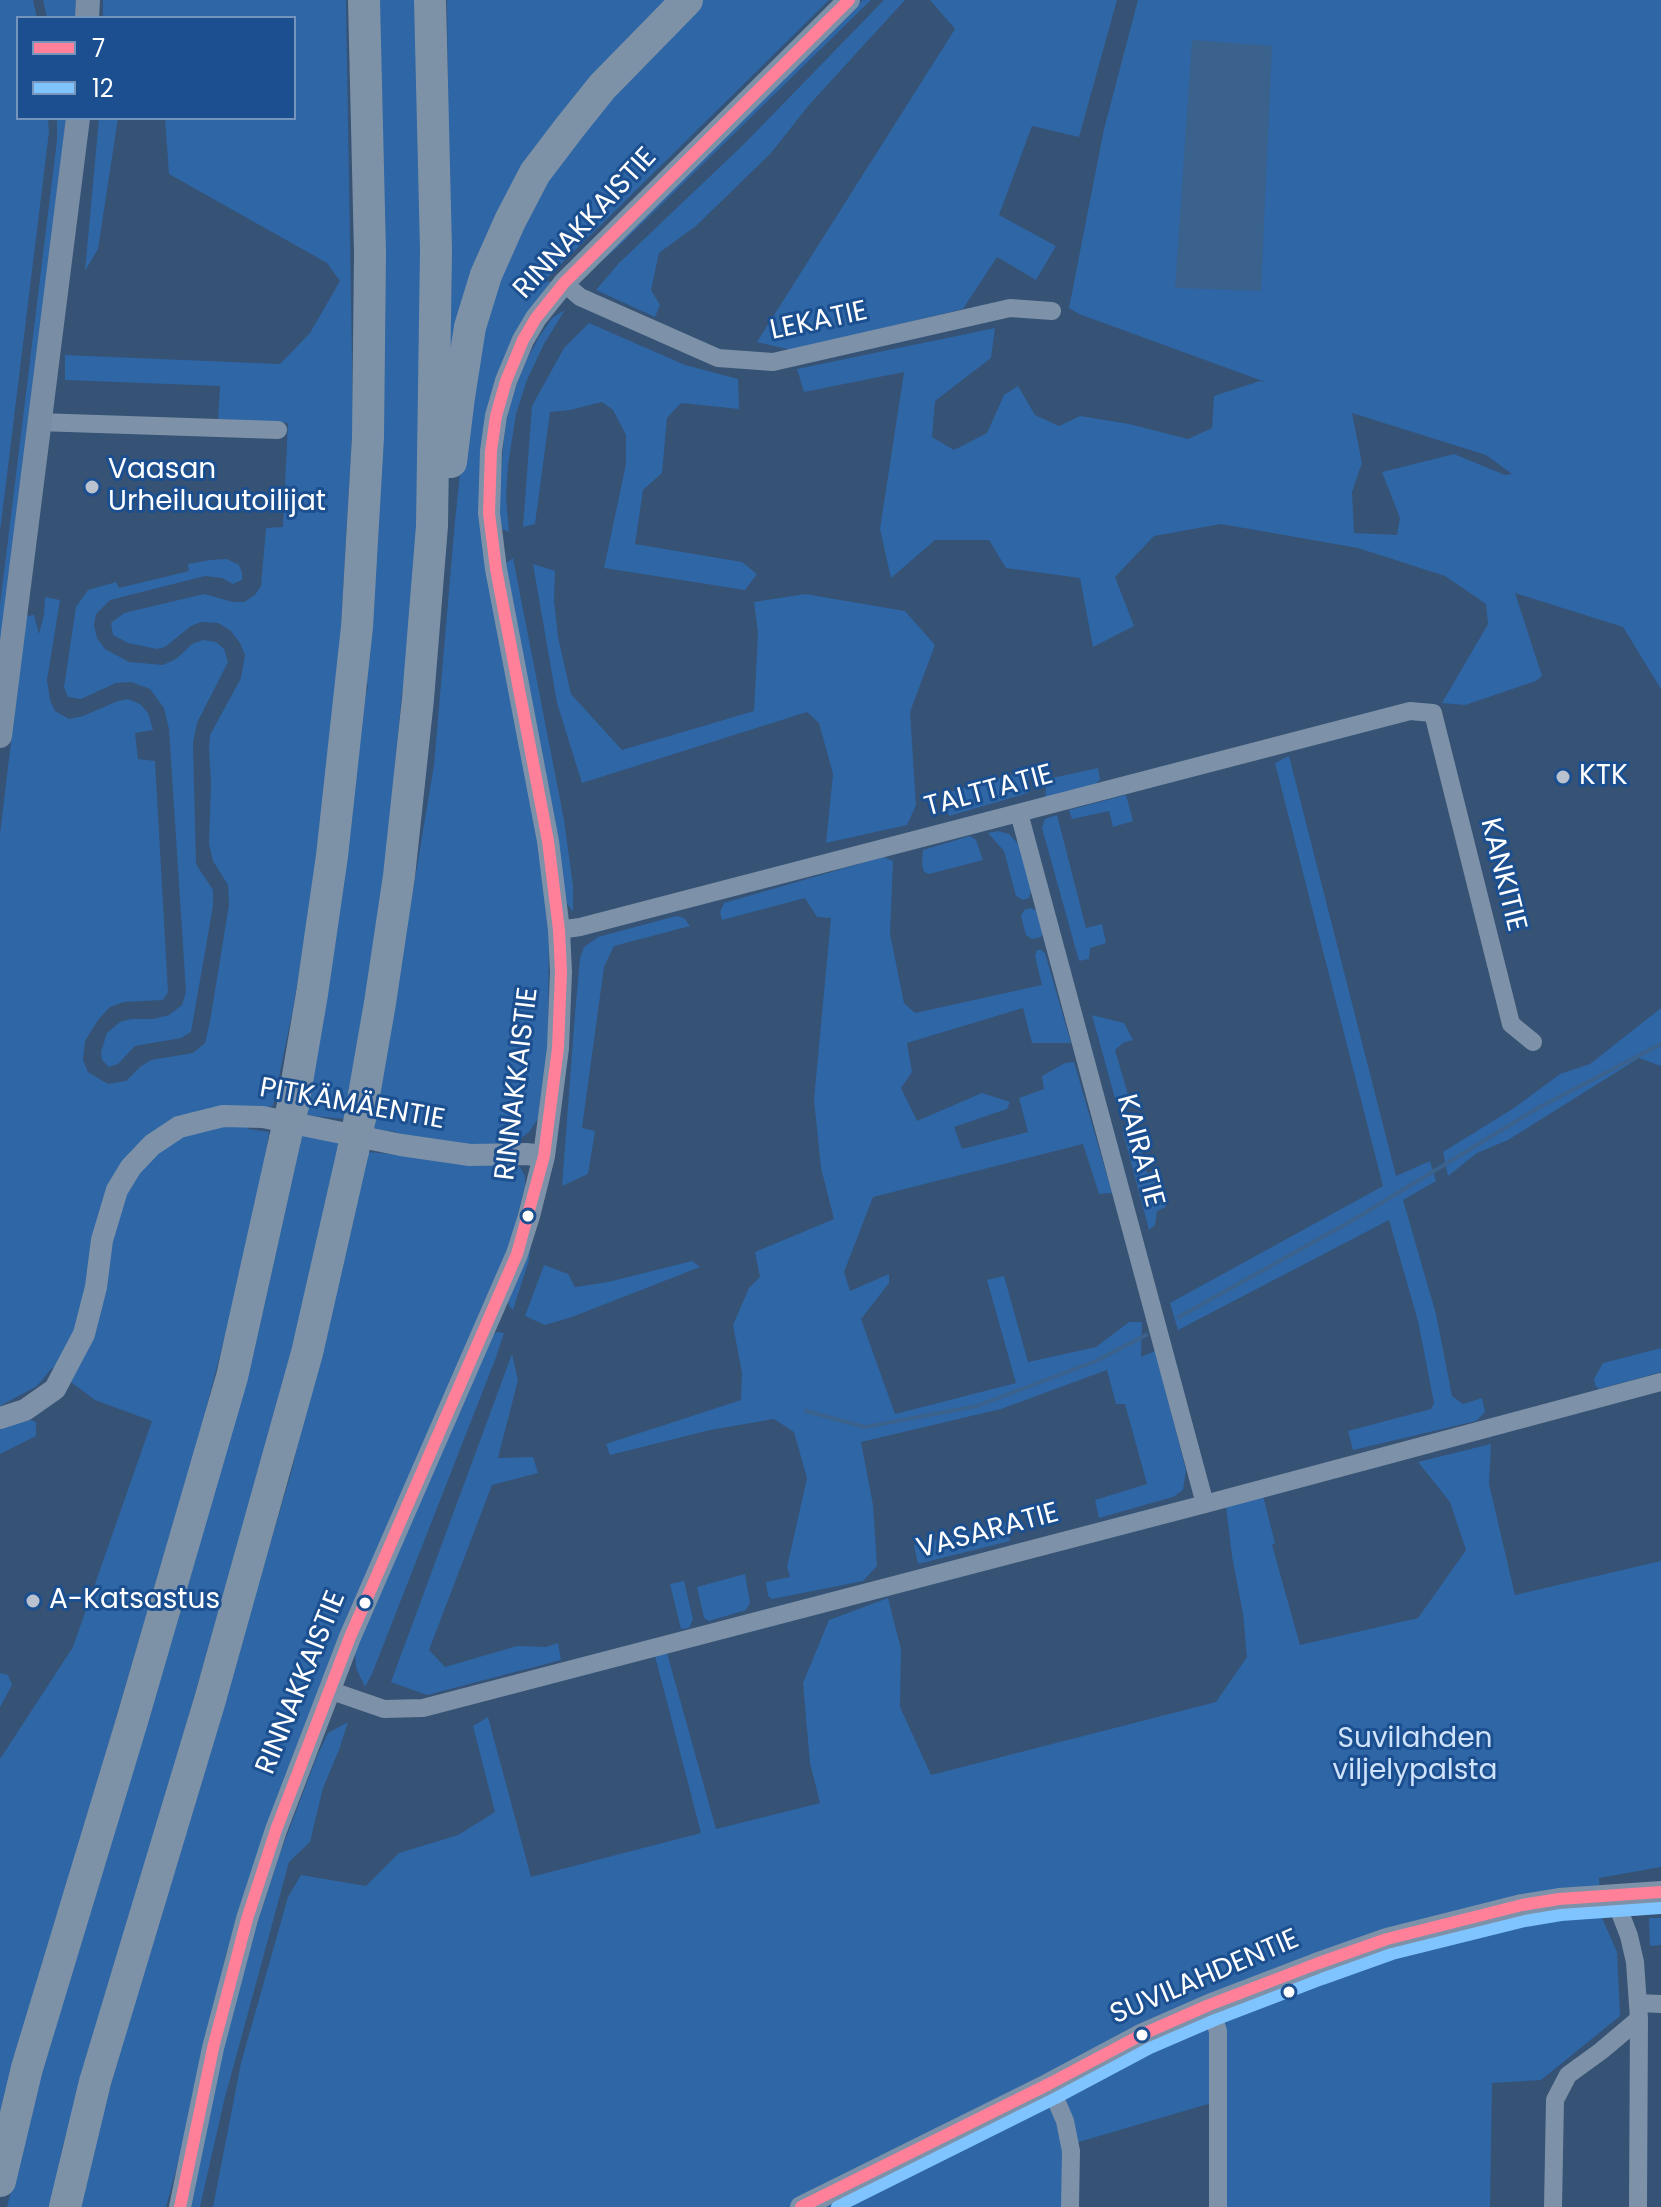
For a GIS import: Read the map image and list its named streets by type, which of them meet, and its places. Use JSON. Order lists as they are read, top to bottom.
{
  "streets": {
    "street": [
      "RINNAKKAISTIE",
      "LEKATIE",
      "TALTTATIE",
      "KANKITIE",
      "PITKÄMÄENTIE",
      "KAIRATIE",
      "VASARATIE",
      "SUVILAHDENTIE"
    ]
  },
  "crossings": [
    ["RINNAKKAISTIE", "LEKATIE"],
    ["RINNAKKAISTIE", "TALTTATIE"],
    ["RINNAKKAISTIE", "PITKÄMÄENTIE"],
    ["RINNAKKAISTIE", "VASARATIE"],
    ["TALTTATIE", "KANKITIE"],
    ["TALTTATIE", "KAIRATIE"],
    ["KAIRATIE", "VASARATIE"]
  ],
  "parks": ["Suvilahden viljelypalsta"],
  "places": ["Vaasan Urheiluautoilijat", "KTK", "A-Katsastus"],
  "lines": ["transit line 7", "transit line 12"],
  "legend": ["7", "12"]
}
